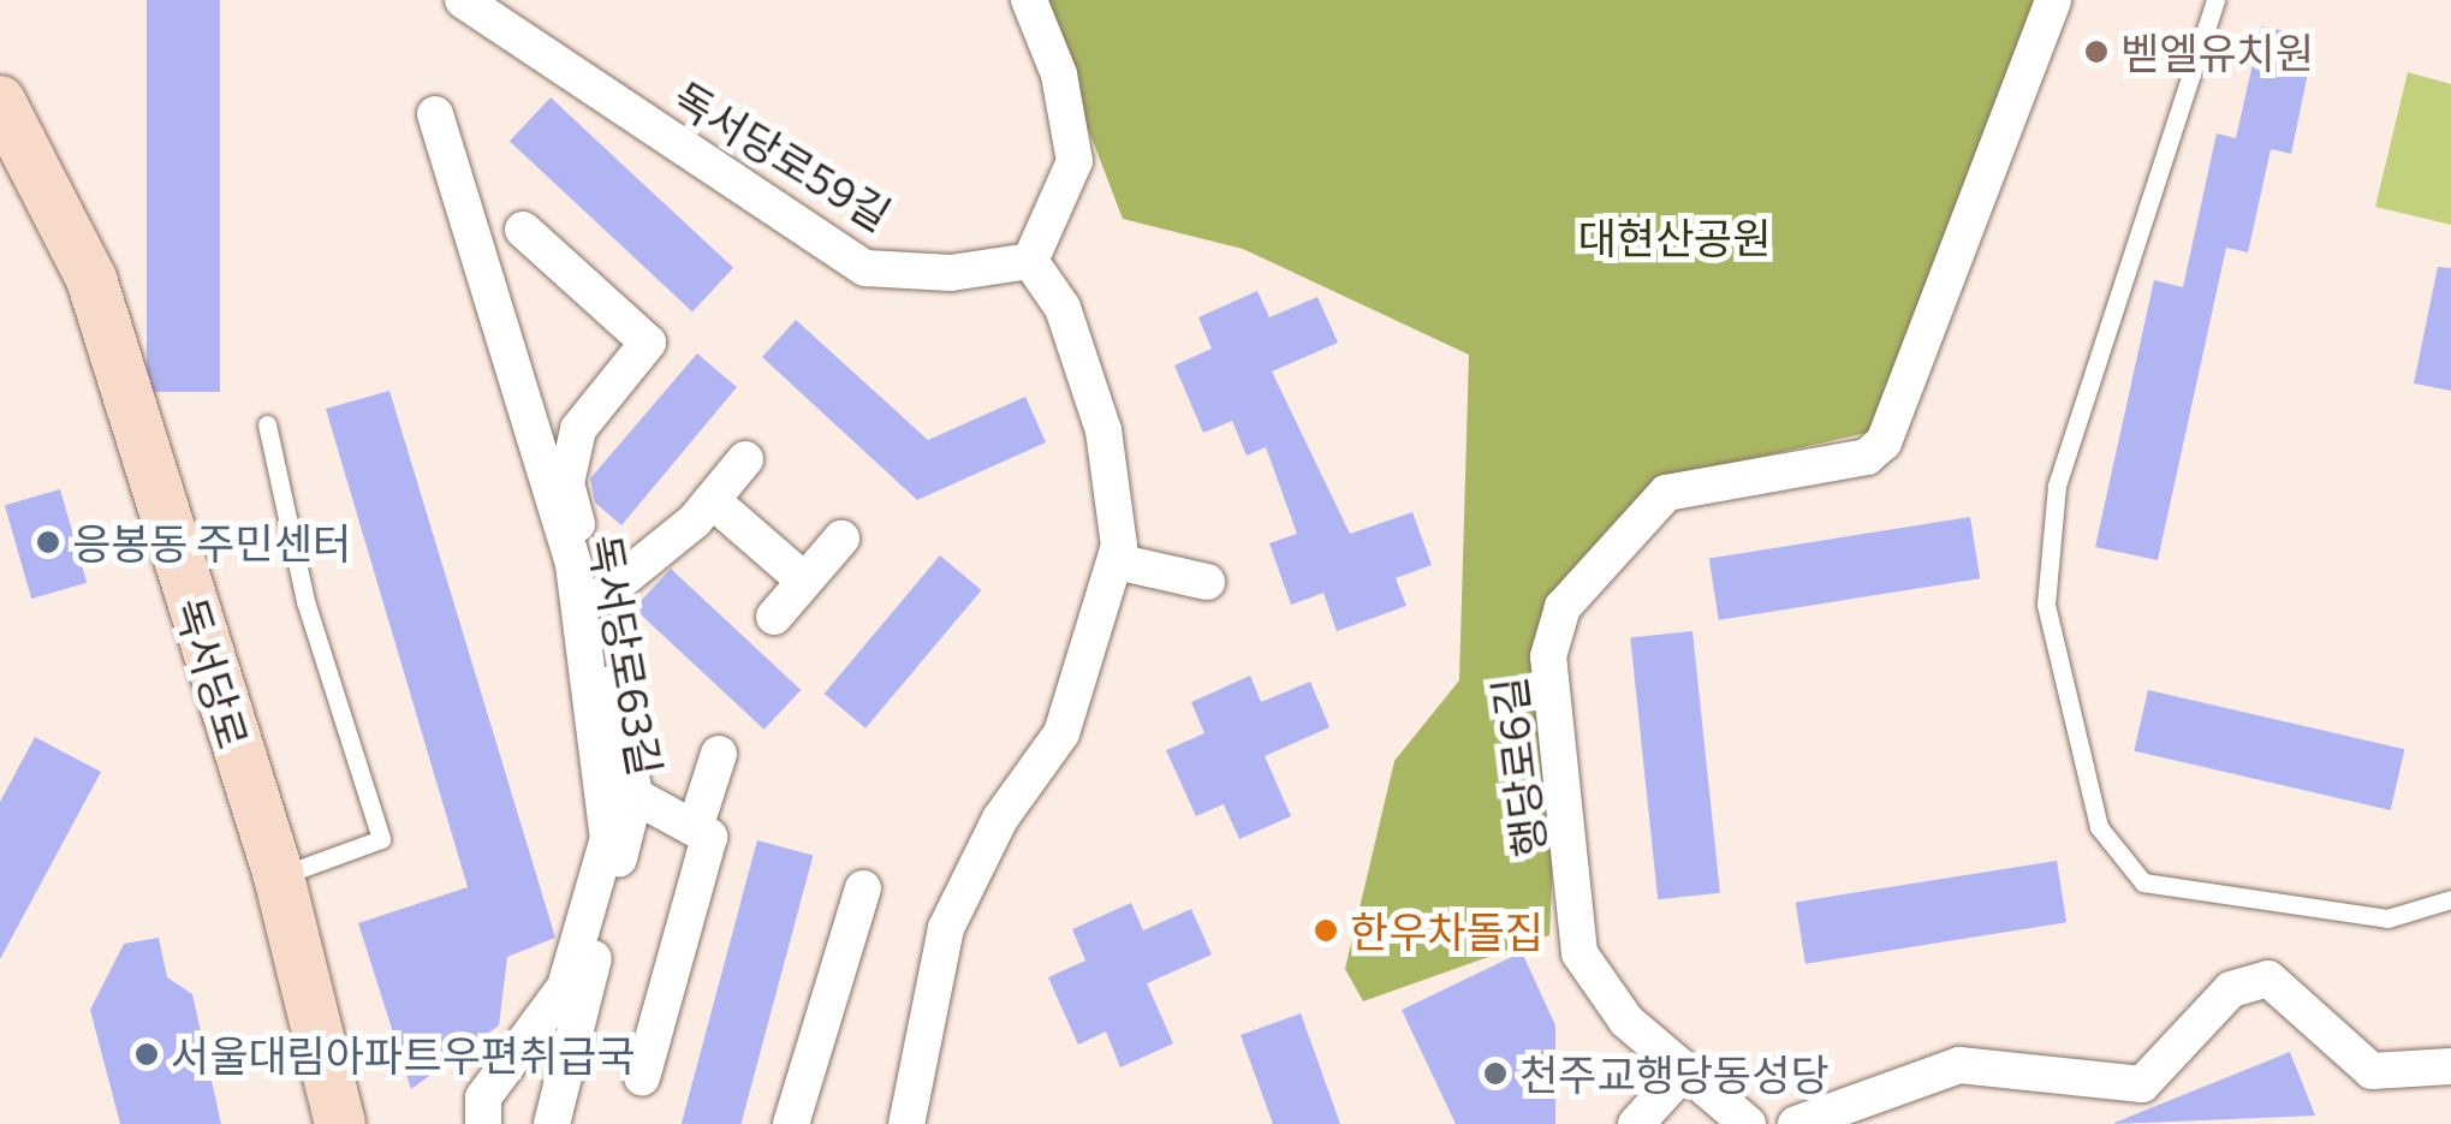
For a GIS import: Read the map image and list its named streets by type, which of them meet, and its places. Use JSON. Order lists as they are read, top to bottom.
{
  "streets": {
    "main road": ["독서당로"],
    "street": ["독서당로59길", "독서당로63길", "행당로6길"]
  },
  "parks": ["대현산공원"],
  "places": [
    "벧엘유치원",
    "응봉동 주민센터",
    "한우차돌집",
    "서울대림아파트우편취급국",
    "천주교행당동성당"
  ]
}
